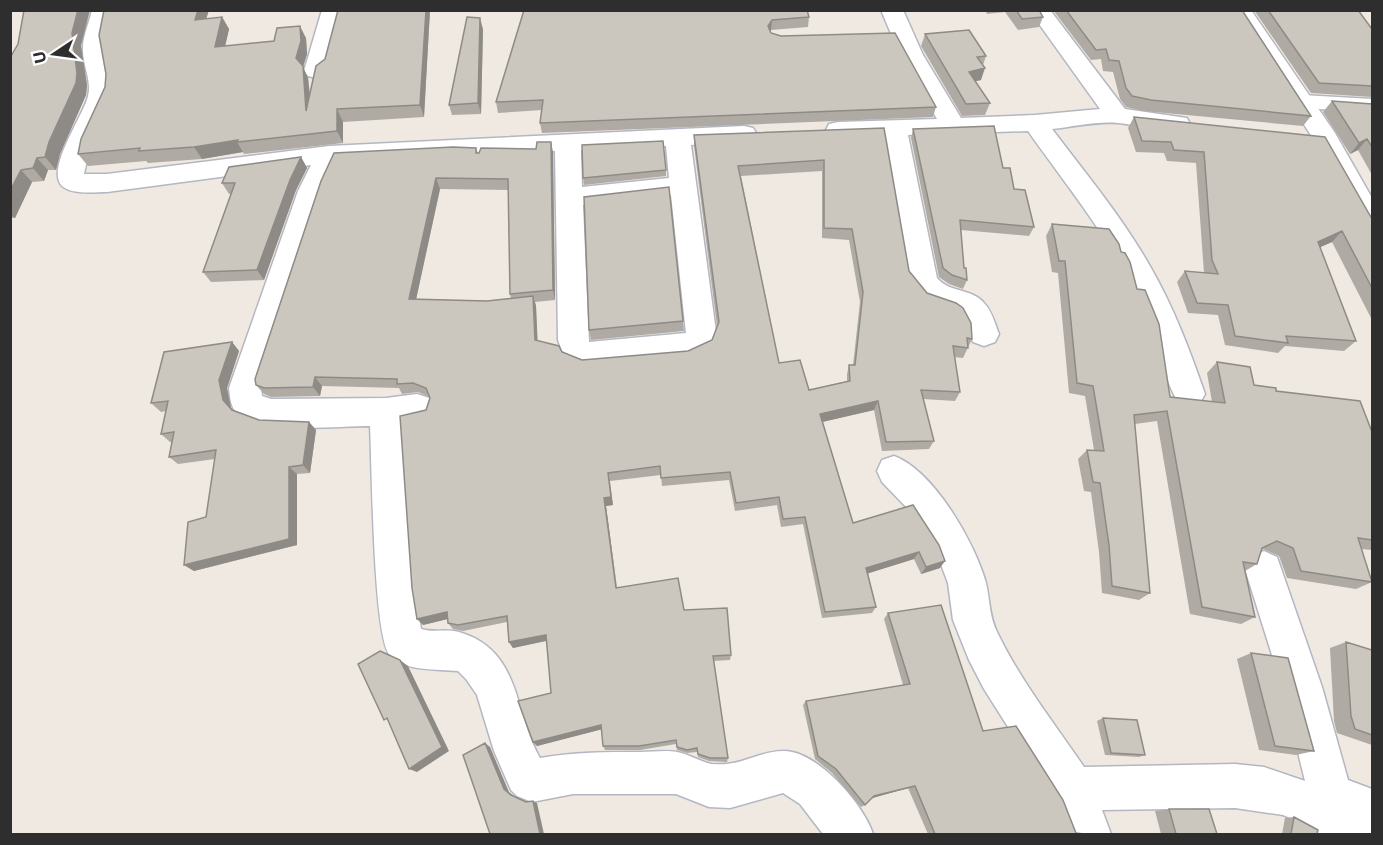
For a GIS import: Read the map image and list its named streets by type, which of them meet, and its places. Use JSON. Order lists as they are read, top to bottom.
{
  "north": "left"
}
